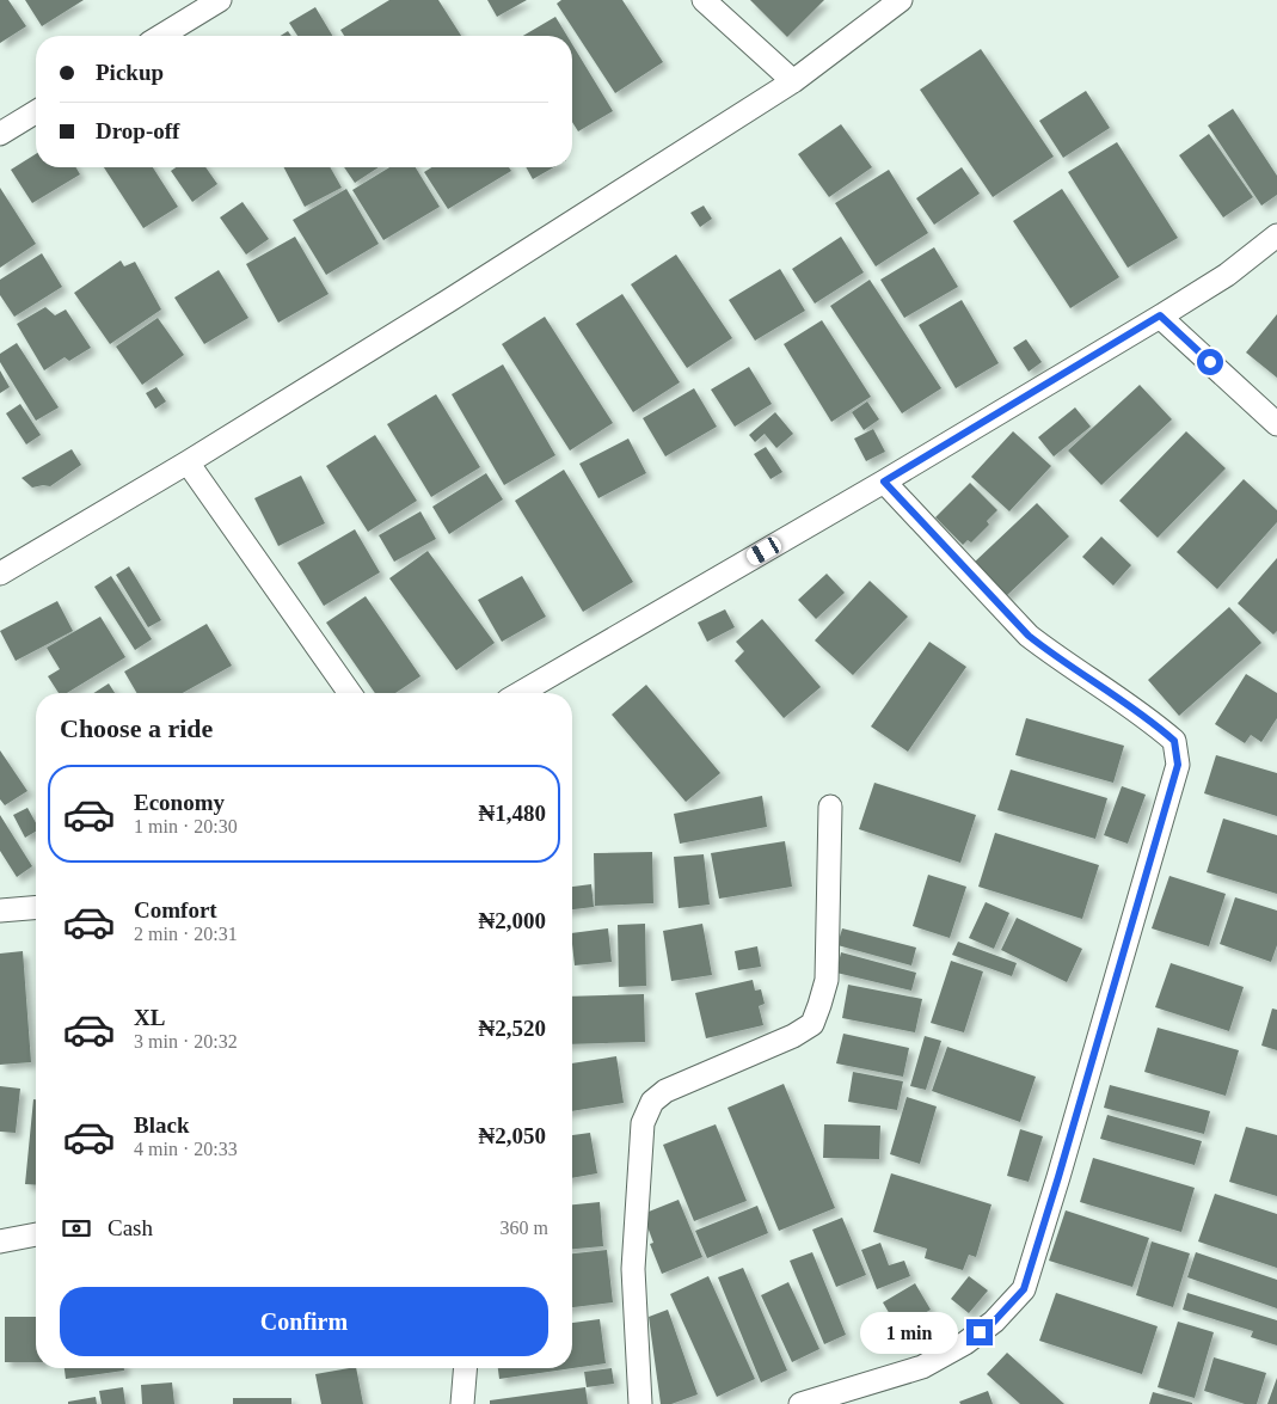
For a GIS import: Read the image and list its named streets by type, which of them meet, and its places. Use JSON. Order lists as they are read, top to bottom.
{
  "page": {
    "banner": ["Pickup", "Drop-off"],
    "heading": "Choose a ride",
    "list": [
      {
        "name": "Economy",
        "note": "1 min · 20:30",
        "value": "₦1,480"
      },
      {
        "name": "Comfort",
        "note": "2 min · 20:31",
        "value": "₦2,000"
      },
      {
        "name": "XL",
        "note": "3 min · 20:32",
        "value": "₦2,520"
      },
      {
        "name": "Black",
        "note": "4 min · 20:33",
        "value": "₦2,050"
      }
    ],
    "pay": ["Cash", "360 m"],
    "buttons": "Confirm",
    "bubble": "1 min"
  }
}
